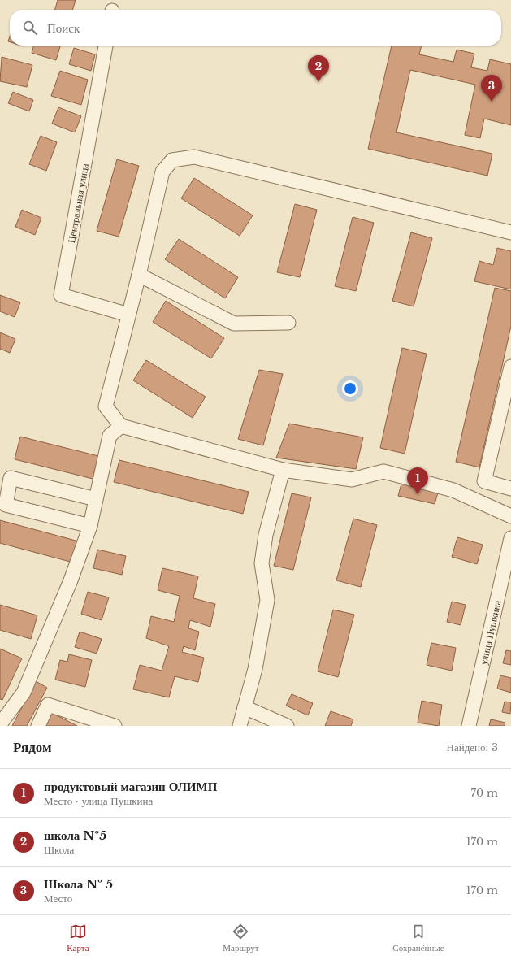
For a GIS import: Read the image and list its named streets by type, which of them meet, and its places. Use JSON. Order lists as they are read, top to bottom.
{
  "streets": {
    "street": ["Центральная улица", "улица Пушкина"]
  },
  "page": {
    "search": "Поиск",
    "pins": ["2", "3", "1"],
    "heading": ["Рядом", "Найдено: 3"],
    "list": [
      {
        "mark": "1",
        "name": "продуктовый магазин ОЛИМП",
        "note": "Место · улица Пушкина",
        "value": "70 m"
      },
      {
        "mark": "2",
        "name": "школа №5",
        "note": "Школа",
        "value": "170 m"
      },
      {
        "mark": "3",
        "name": "Школа № 5",
        "note": "Место",
        "value": "170 m"
      }
    ],
    "nav": ["Карта", "Маршрут", "Сохранённые"]
  }
}
